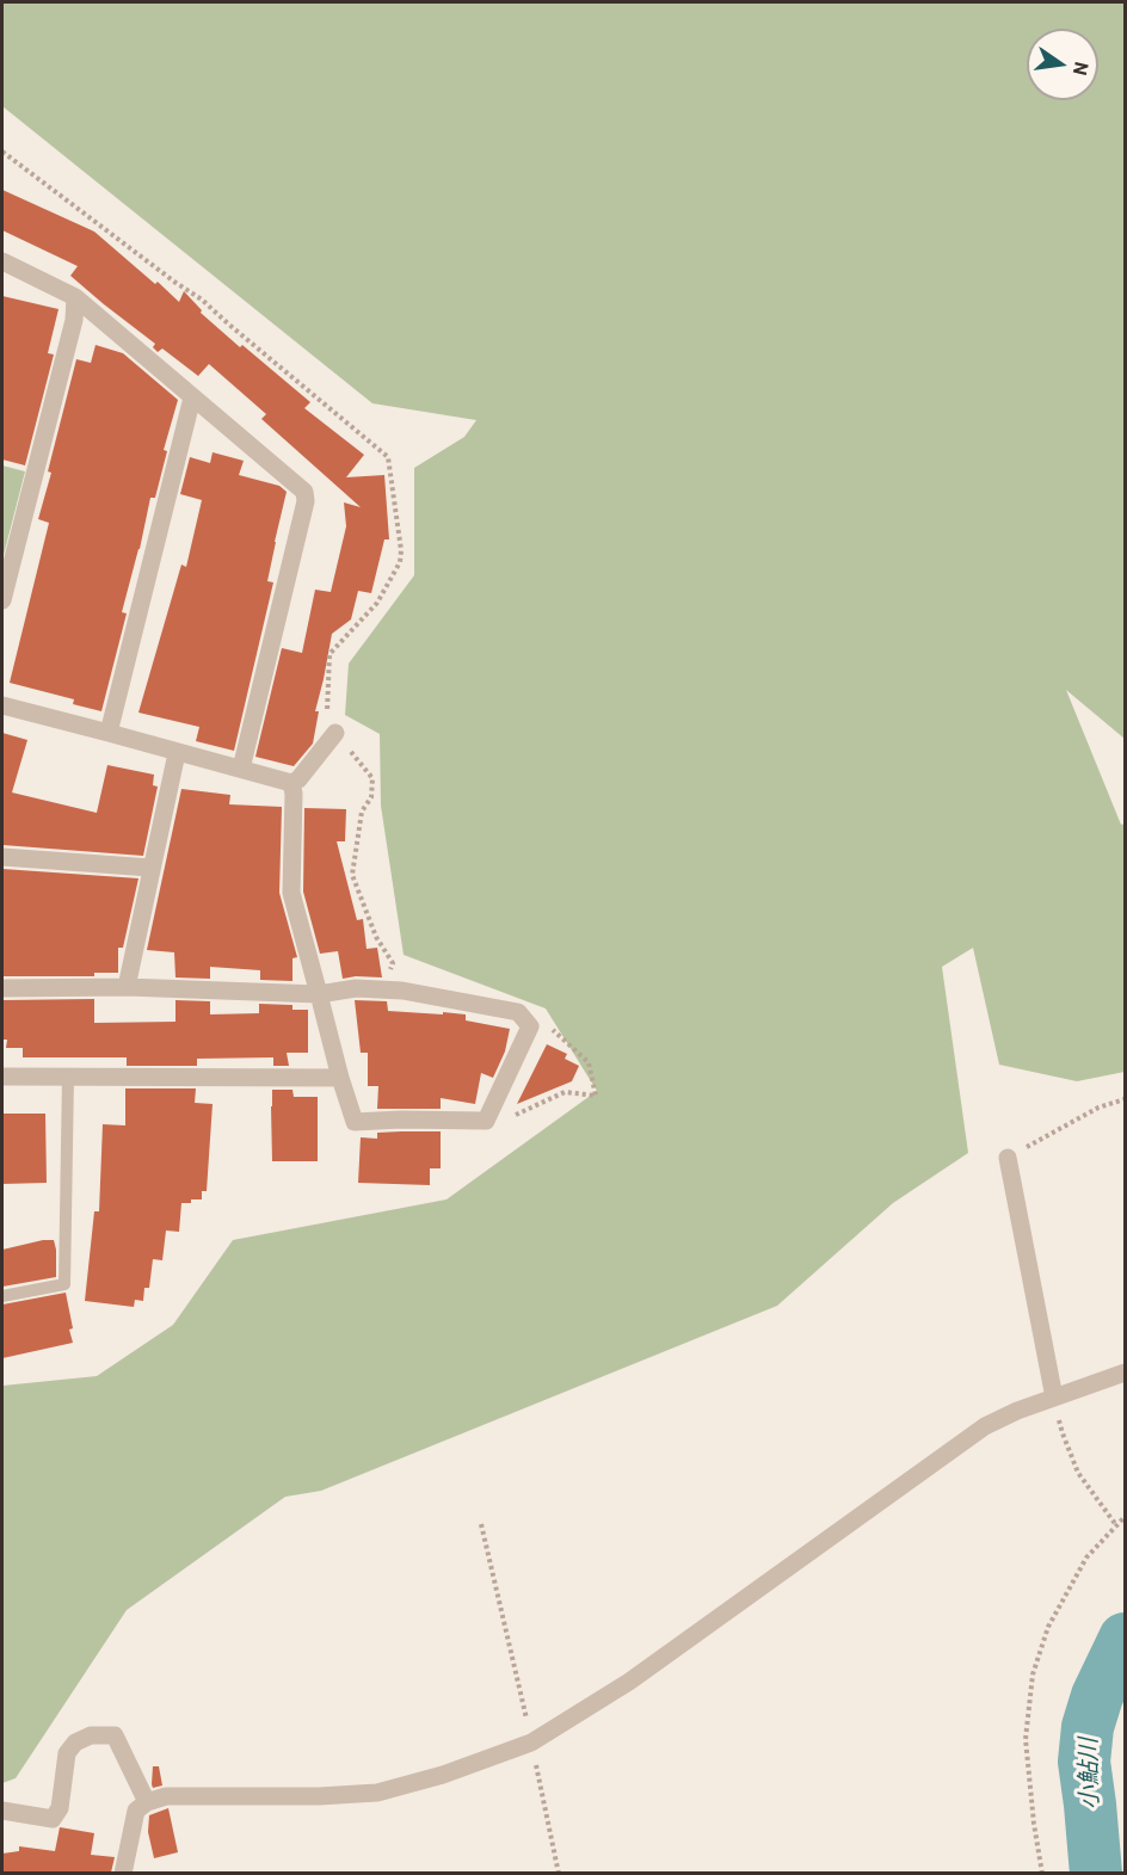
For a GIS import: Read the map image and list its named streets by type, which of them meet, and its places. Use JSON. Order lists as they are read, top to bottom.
{
  "water": ["小鮎川"],
  "north": "right"
}
